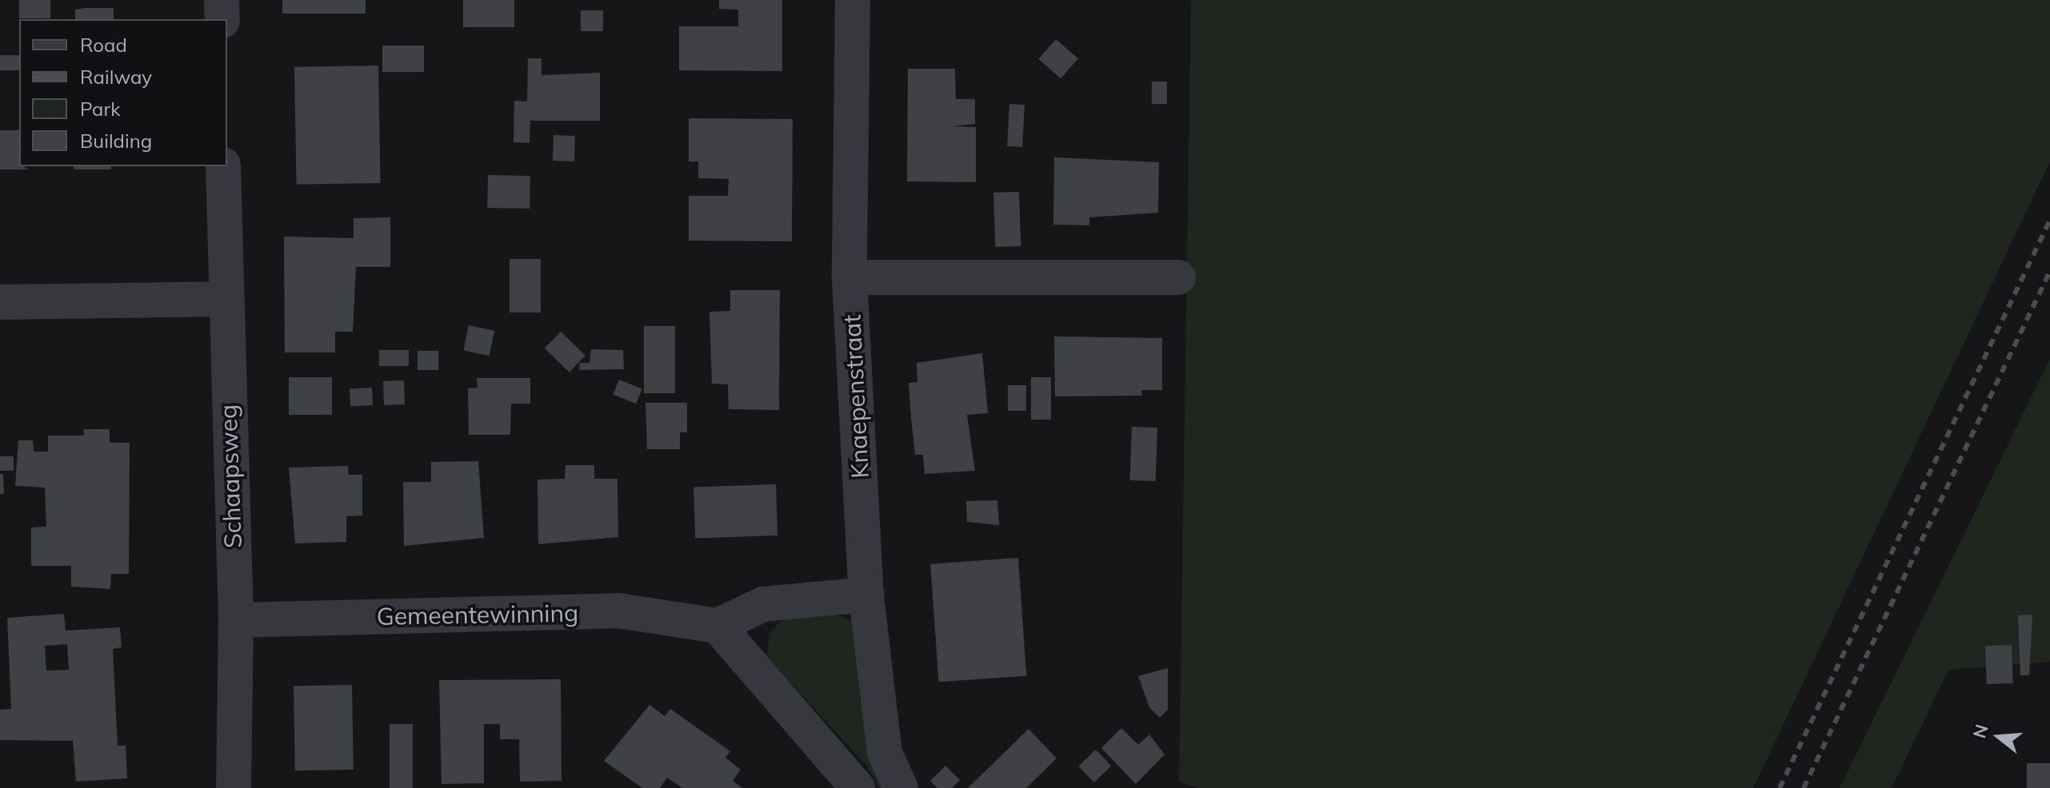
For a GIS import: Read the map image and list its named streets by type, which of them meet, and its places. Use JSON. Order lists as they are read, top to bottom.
{
  "streets": {
    "street": ["Knaepenstraat", "Schaapsweg", "Gemeentewinning"]
  },
  "crossings": [
    ["Schaapsweg", "Gemeentewinning"]
  ],
  "legend": [
    "Road",
    "Railway",
    "Park",
    "Building"
  ],
  "north": "left"
}
